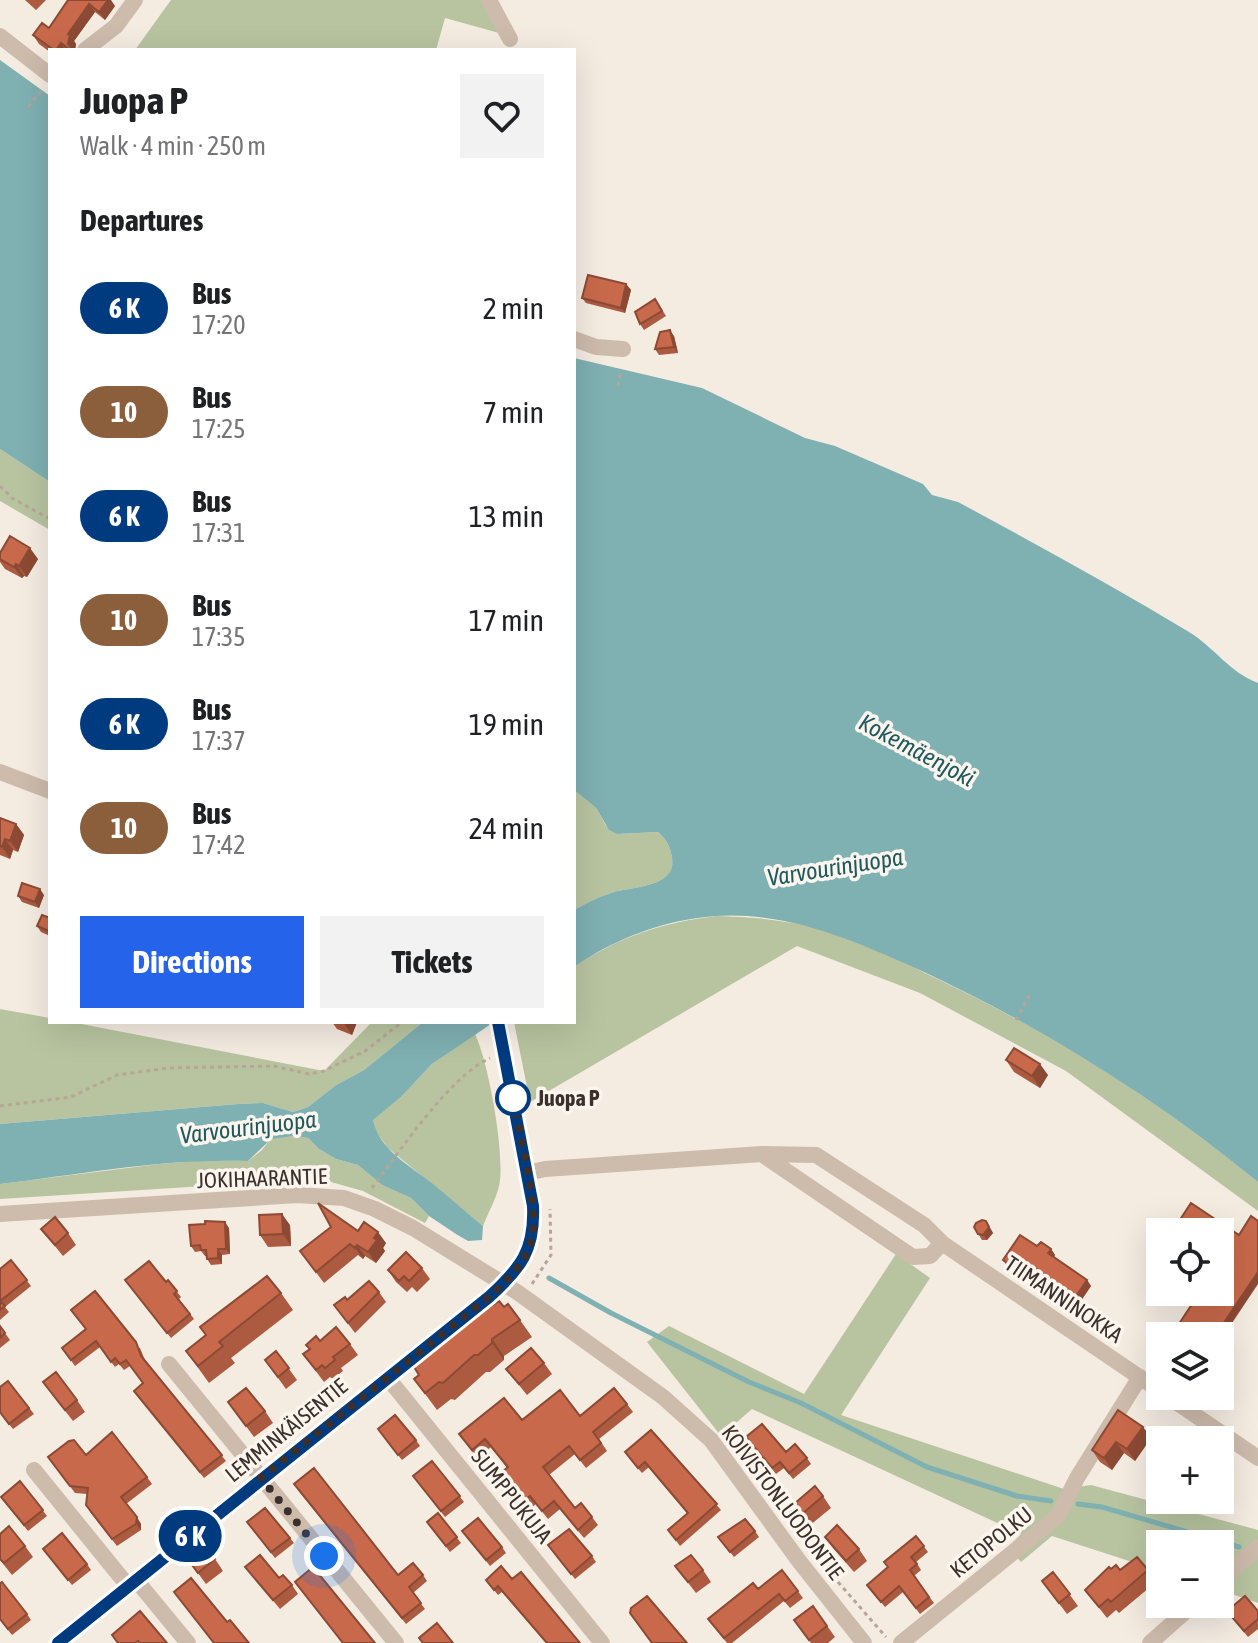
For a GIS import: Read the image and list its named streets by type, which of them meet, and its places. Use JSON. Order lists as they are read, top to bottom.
{
  "streets": {
    "street": [
      "JOKIHAARANTIE",
      "TIIMANNINOKKA",
      "LEMMINKÄISENTIE",
      "SUMPPUKUJA",
      "KOIVISTONLUODONTIE",
      "KETOPOLKU"
    ]
  },
  "crossings": [
    ["JOKIHAARANTIE", "LEMMINKÄISENTIE"],
    ["JOKIHAARANTIE", "KOIVISTONLUODONTIE"],
    ["TIIMANNINOKKA", "LEMMINKÄISENTIE"],
    ["TIIMANNINOKKA", "KETOPOLKU"],
    ["LEMMINKÄISENTIE", "SUMPPUKUJA"],
    ["LEMMINKÄISENTIE", "KOIVISTONLUODONTIE"]
  ],
  "water": ["Kokemäenjoki", "Varvourinjuopa"],
  "places": ["Juopa P"],
  "page": {
    "on_map": "6 K",
    "heading": [
      ["Juopa P", "Walk · 4 min · 250 m"],
      "Departures"
    ],
    "list": [
      {
        "mark": "6 K",
        "name": "Bus",
        "note": "17:20",
        "value": "2 min"
      },
      {
        "mark": "10",
        "name": "Bus",
        "note": "17:25",
        "value": "7 min"
      },
      {
        "mark": "6 K",
        "name": "Bus",
        "note": "17:31",
        "value": "13 min"
      },
      {
        "mark": "10",
        "name": "Bus",
        "note": "17:35",
        "value": "17 min"
      },
      {
        "mark": "6 K",
        "name": "Bus",
        "note": "17:37",
        "value": "19 min"
      },
      {
        "mark": "10",
        "name": "Bus",
        "note": "17:42",
        "value": "24 min"
      }
    ],
    "buttons": ["Directions", "Tickets"],
    "map_buttons": ["+", "−"]
  }
}
